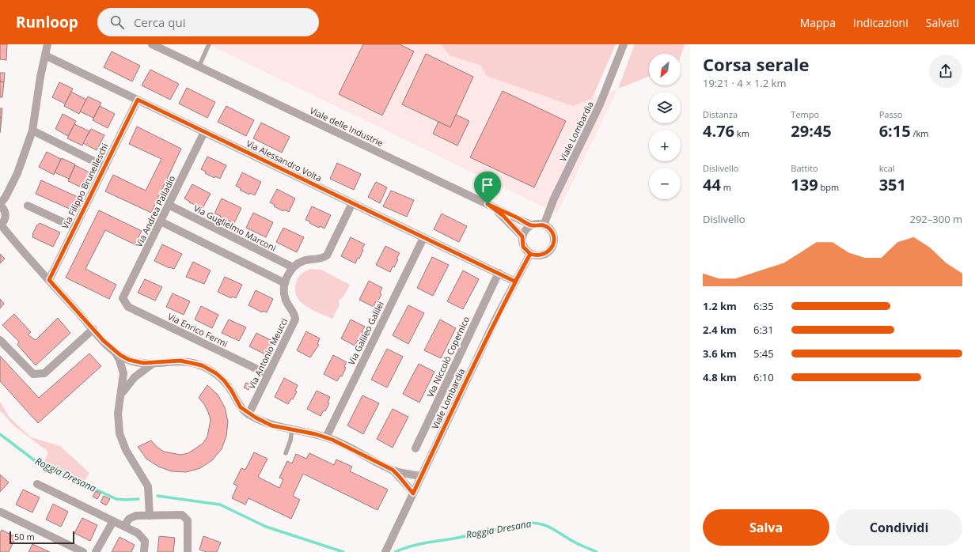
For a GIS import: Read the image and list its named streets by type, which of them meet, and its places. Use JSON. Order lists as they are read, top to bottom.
{
  "streets": {
    "street": [
      "Viale delle Industrie",
      "Viale Lombardia",
      "Via Alessandro Volta",
      "Via Filippo Brunelleschi",
      "Via Andrea Palladio",
      "Via Guglielmo Marconi",
      "Via Enrico Fermi",
      "Via Galileo Galilei",
      "Via Antonio Meucci",
      "Via Niccolò Copernico"
    ]
  },
  "crossings": [
    ["Viale delle Industrie", "Viale Lombardia"],
    ["Viale Lombardia", "Via Alessandro Volta"],
    ["Via Alessandro Volta", "Via Filippo Brunelleschi"],
    ["Via Alessandro Volta", "Via Andrea Palladio"],
    ["Via Alessandro Volta", "Via Galileo Galilei"],
    ["Via Alessandro Volta", "Via Niccolò Copernico"],
    ["Via Andrea Palladio", "Via Guglielmo Marconi"],
    ["Via Andrea Palladio", "Via Enrico Fermi"],
    ["Via Guglielmo Marconi", "Via Antonio Meucci"],
    ["Via Enrico Fermi", "Via Antonio Meucci"]
  ],
  "water": ["Roggia Dresana"],
  "scale_bar": "50 m",
  "north": "bottom left",
  "page": {
    "header": "Runloop",
    "search": "Cerca qui",
    "nav": ["Mappa", "Indicazioni", "Salvati"],
    "heading": ["Corsa serale", "19:21 · 4 × 1.2 km"],
    "map_buttons": ["+", "−"],
    "stats": [
      ["Distanza", "4.76 km"],
      ["Tempo", "29:45"],
      ["Passo", "6:15 /km"],
      ["Dislivello", "44 m"],
      ["Battito", "139 bpm"],
      ["kcal", "351"]
    ],
    "chart": ["Dislivello", "292–300 m"],
    "list": [
      {
        "name": "1.2 km",
        "note": "6:35"
      },
      {
        "name": "2.4 km",
        "note": "6:31"
      },
      {
        "name": "3.6 km",
        "note": "5:45"
      },
      {
        "name": "4.8 km",
        "note": "6:10"
      }
    ],
    "buttons": ["Salva", "Condividi"],
    "scale": "50 m"
  }
}
